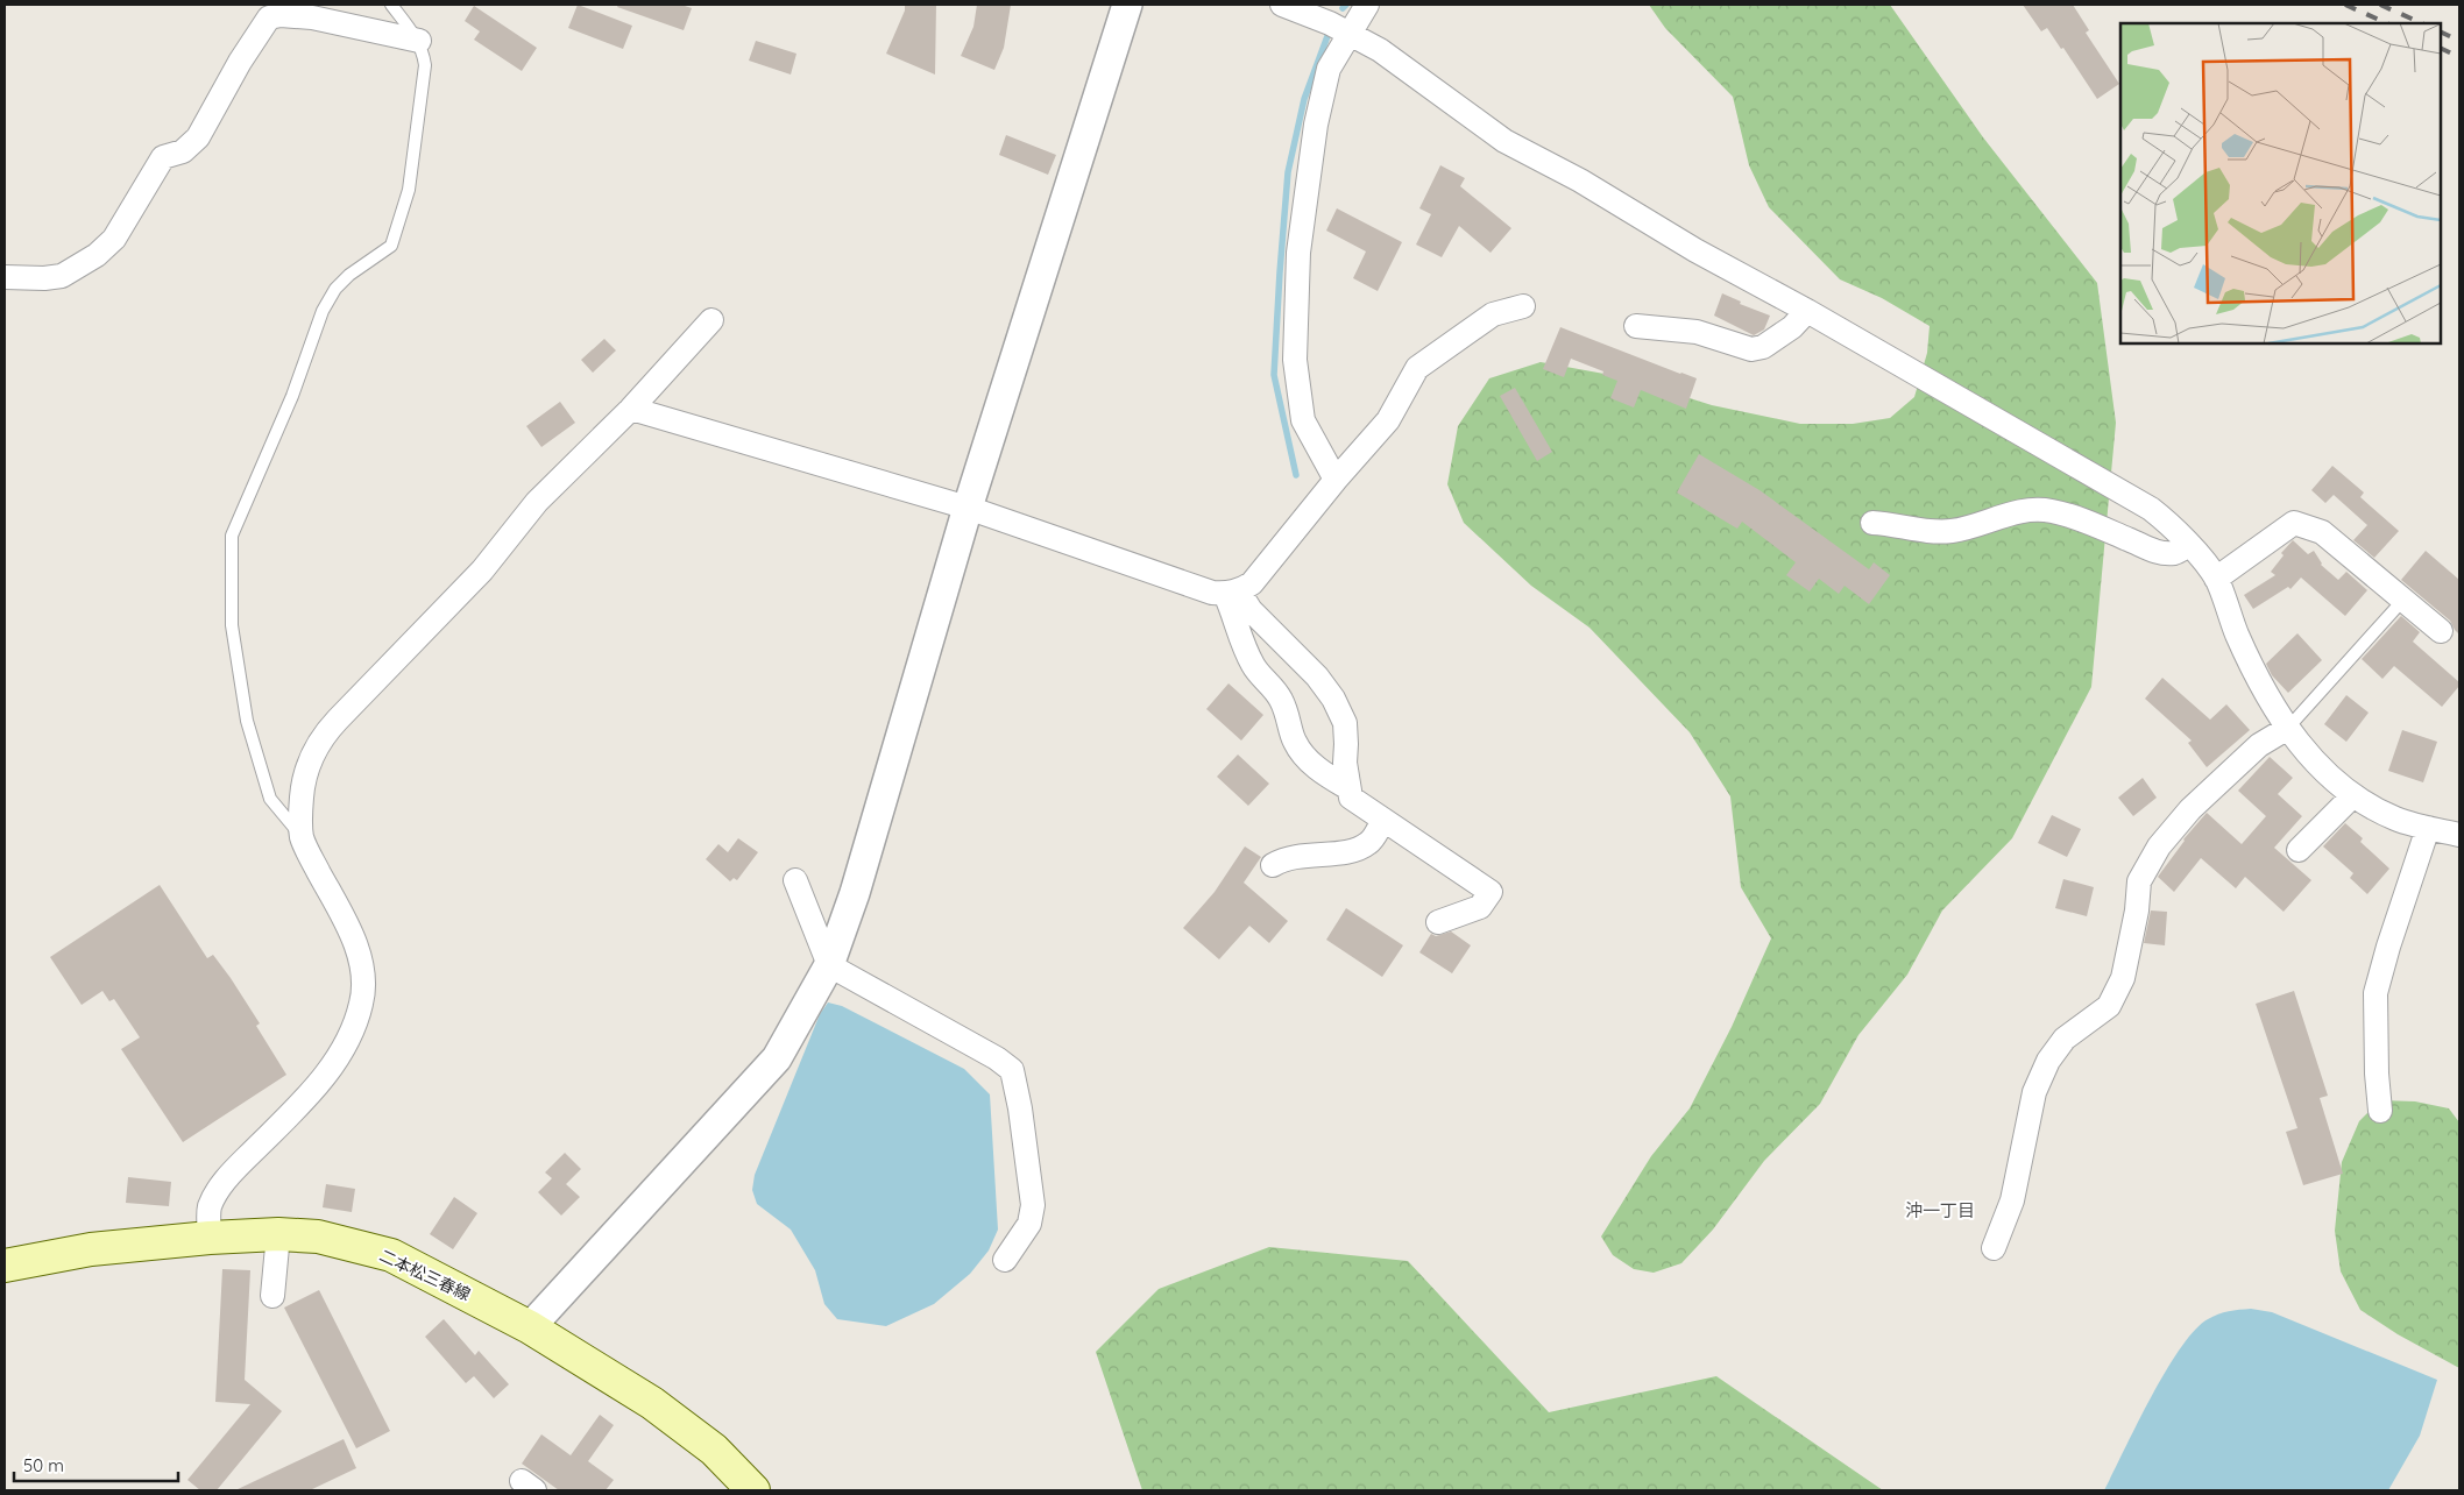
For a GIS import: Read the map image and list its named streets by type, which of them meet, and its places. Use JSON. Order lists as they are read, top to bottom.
{
  "streets": {
    "main road": ["二本松三春線"]
  },
  "districts": ["沖一丁目"],
  "scale_bar": "50 m"
}
